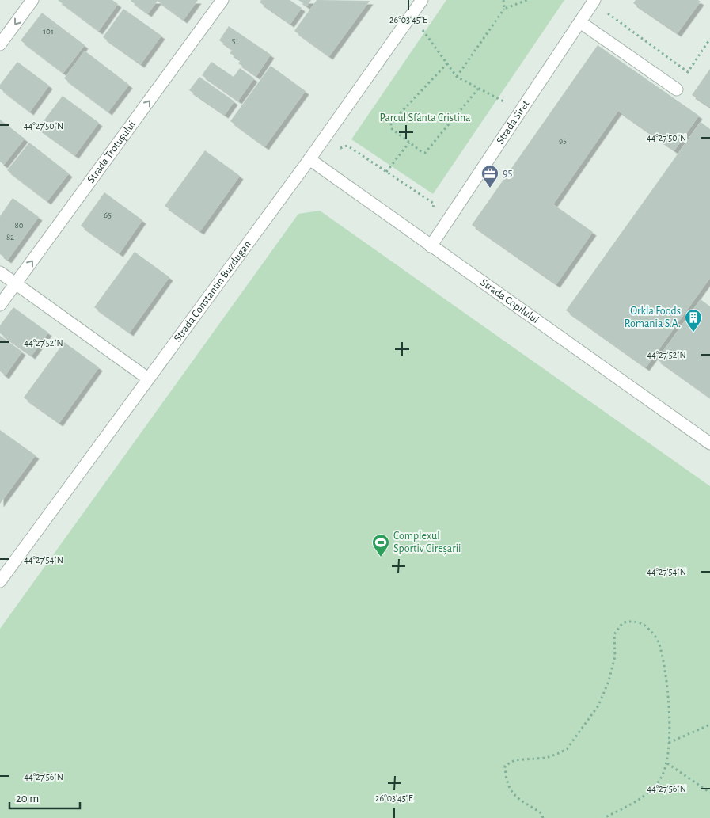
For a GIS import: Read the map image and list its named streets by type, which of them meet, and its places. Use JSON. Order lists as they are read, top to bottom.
{
  "streets": {
    "street": [
      "Strada Siret",
      "Strada Trotușului",
      "Strada Constantin Buzdugan",
      "Strada Copilului"
    ]
  },
  "crossings": [
    ["Strada Siret", "Strada Copilului"],
    ["Strada Constantin Buzdugan", "Strada Copilului"]
  ],
  "one_way": ["Strada Trotușului"],
  "parks": ["Parcul Sfânta Cristina"],
  "places": {
    "office": ["95"],
    "building": ["Orkla Foods Romania S.A."],
    "sports": ["Complexul Sportiv Cireșarii"]
  },
  "house_numbers": [
    "101",
    "51",
    "95",
    "65",
    "80",
    "82"
  ],
  "scale_bar": "20 m",
  "coordinates": [
    "26°03'45\"E",
    "44°27'50\"N",
    "44°27'52\"N",
    "44°27'54\"N",
    "44°27'56\"N"
  ]
}
